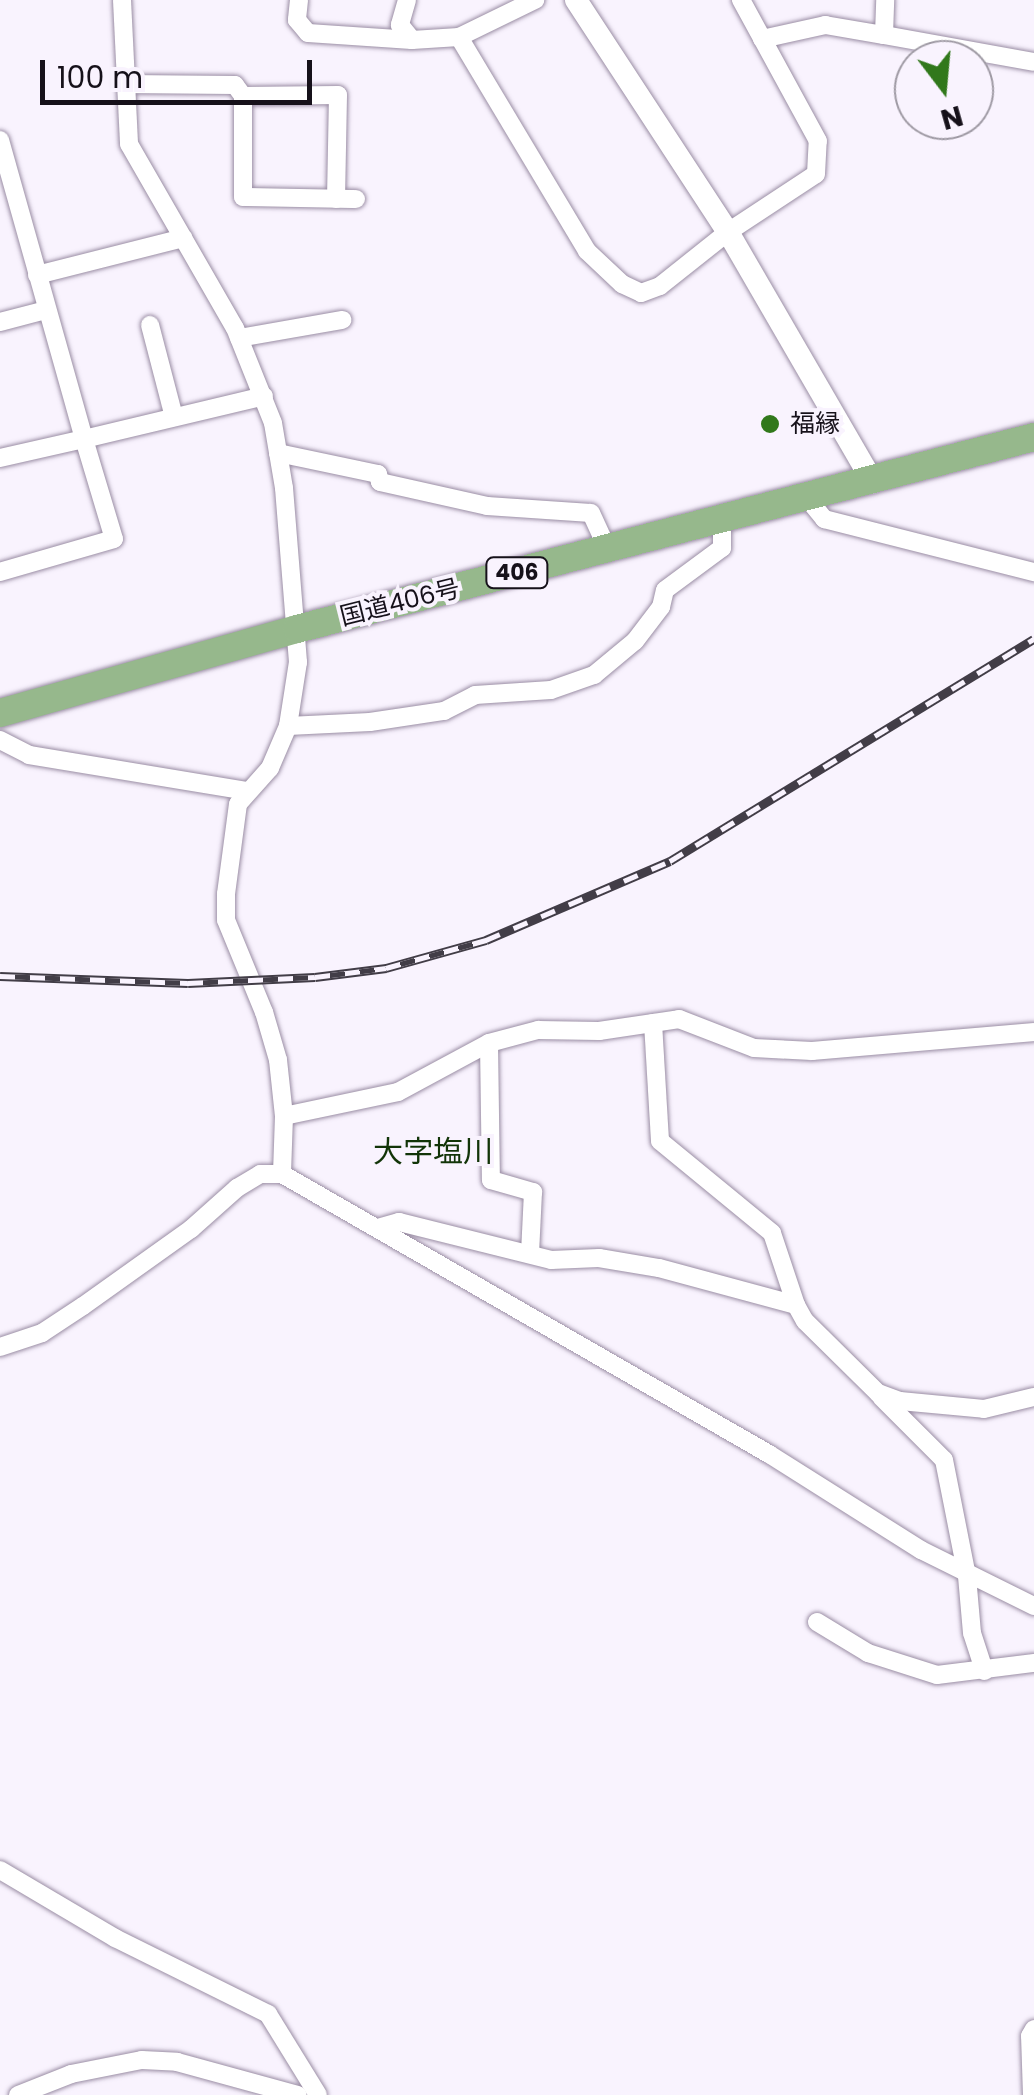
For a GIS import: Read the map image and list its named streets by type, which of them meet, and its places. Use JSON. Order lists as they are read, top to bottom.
{
  "streets": {
    "highway": ["406", "国道406号"]
  },
  "districts": ["大字塩川"],
  "places": ["福縁"],
  "scale_bar": "100 m",
  "north": "bottom"
}
